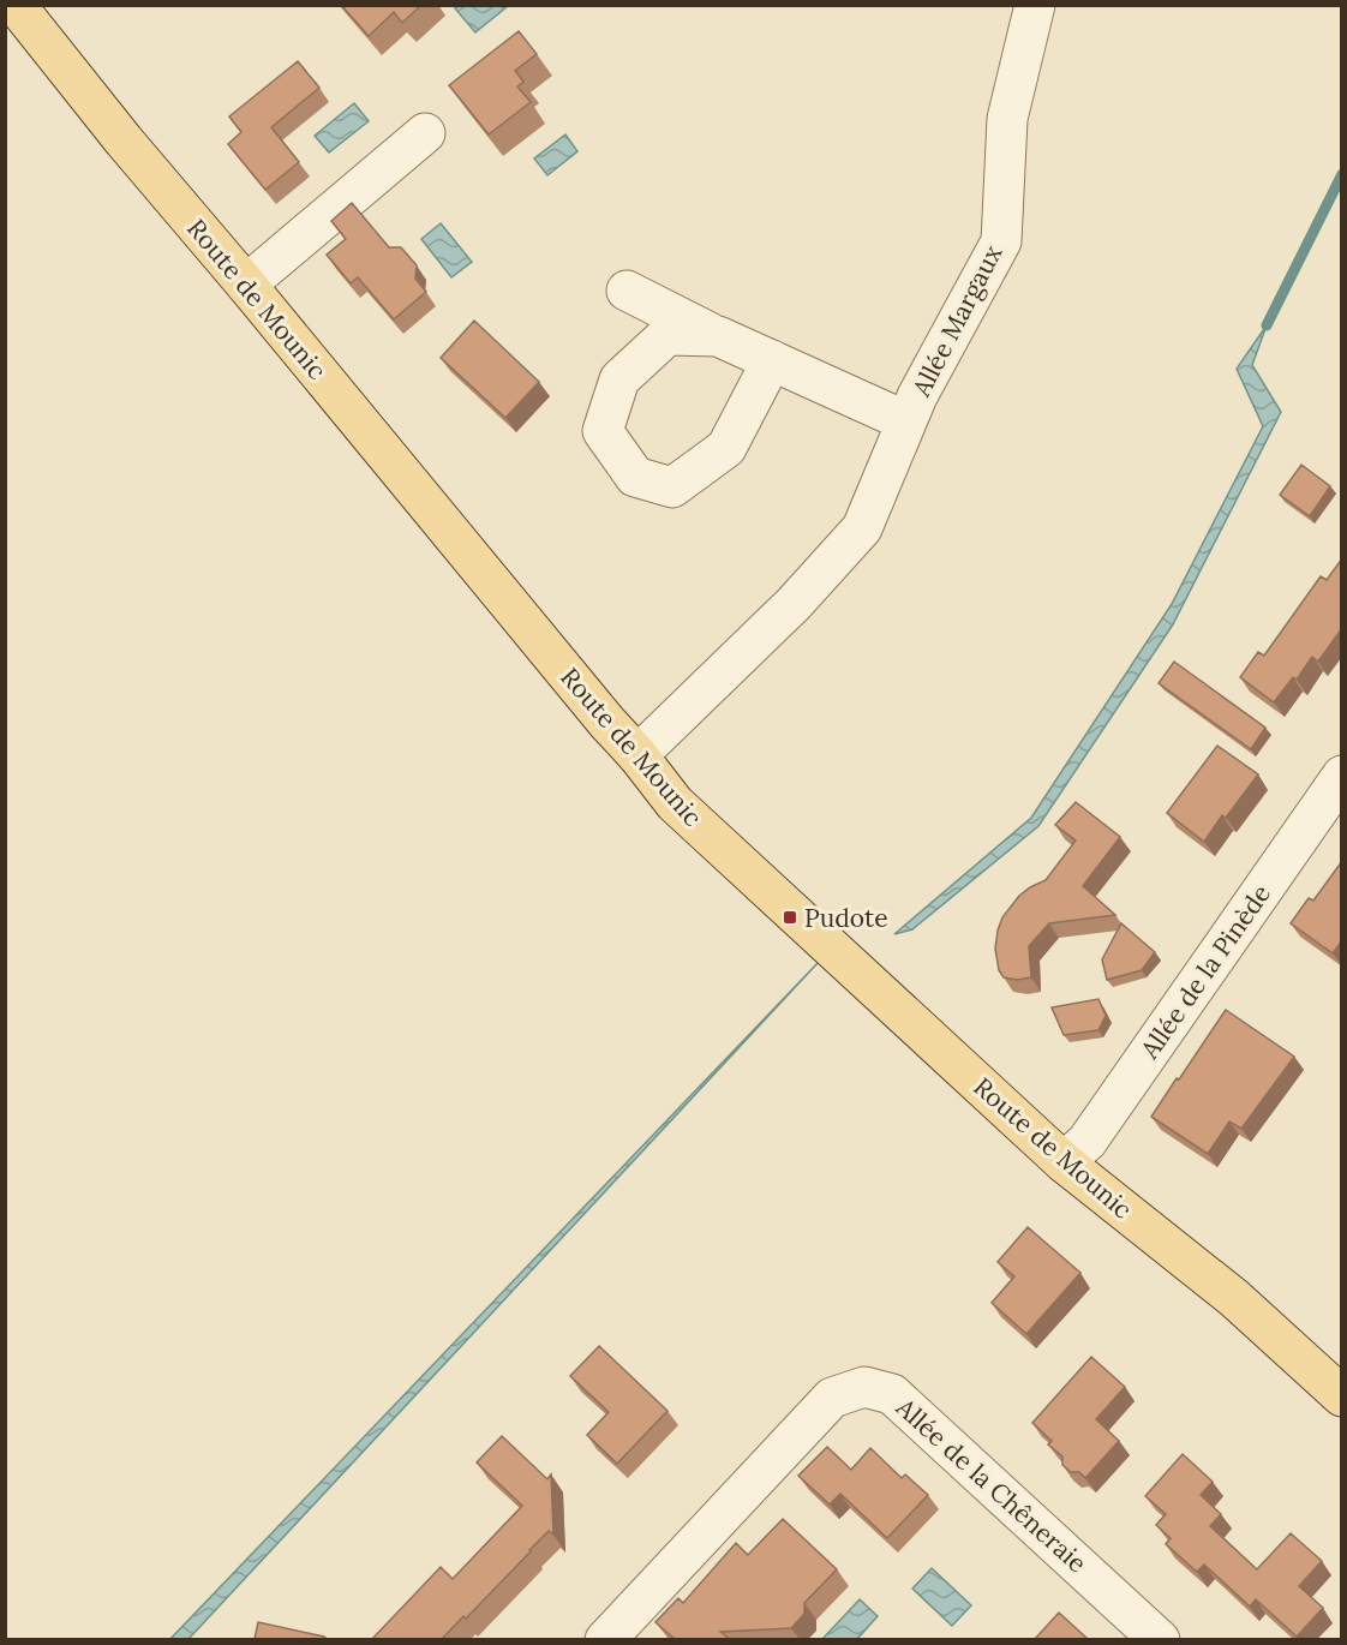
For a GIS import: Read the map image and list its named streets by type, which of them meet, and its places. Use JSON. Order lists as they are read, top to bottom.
{
  "streets": {
    "main road": ["Route de Mounic"],
    "street": ["Allée Margaux", "Allée de la Pinède", "Allée de la Chêneraie"]
  },
  "crossings": [
    ["Route de Mounic", "Allée Margaux"],
    ["Route de Mounic", "Allée de la Pinède"]
  ],
  "places": {
    "transit": ["Pudote"]
  }
}
